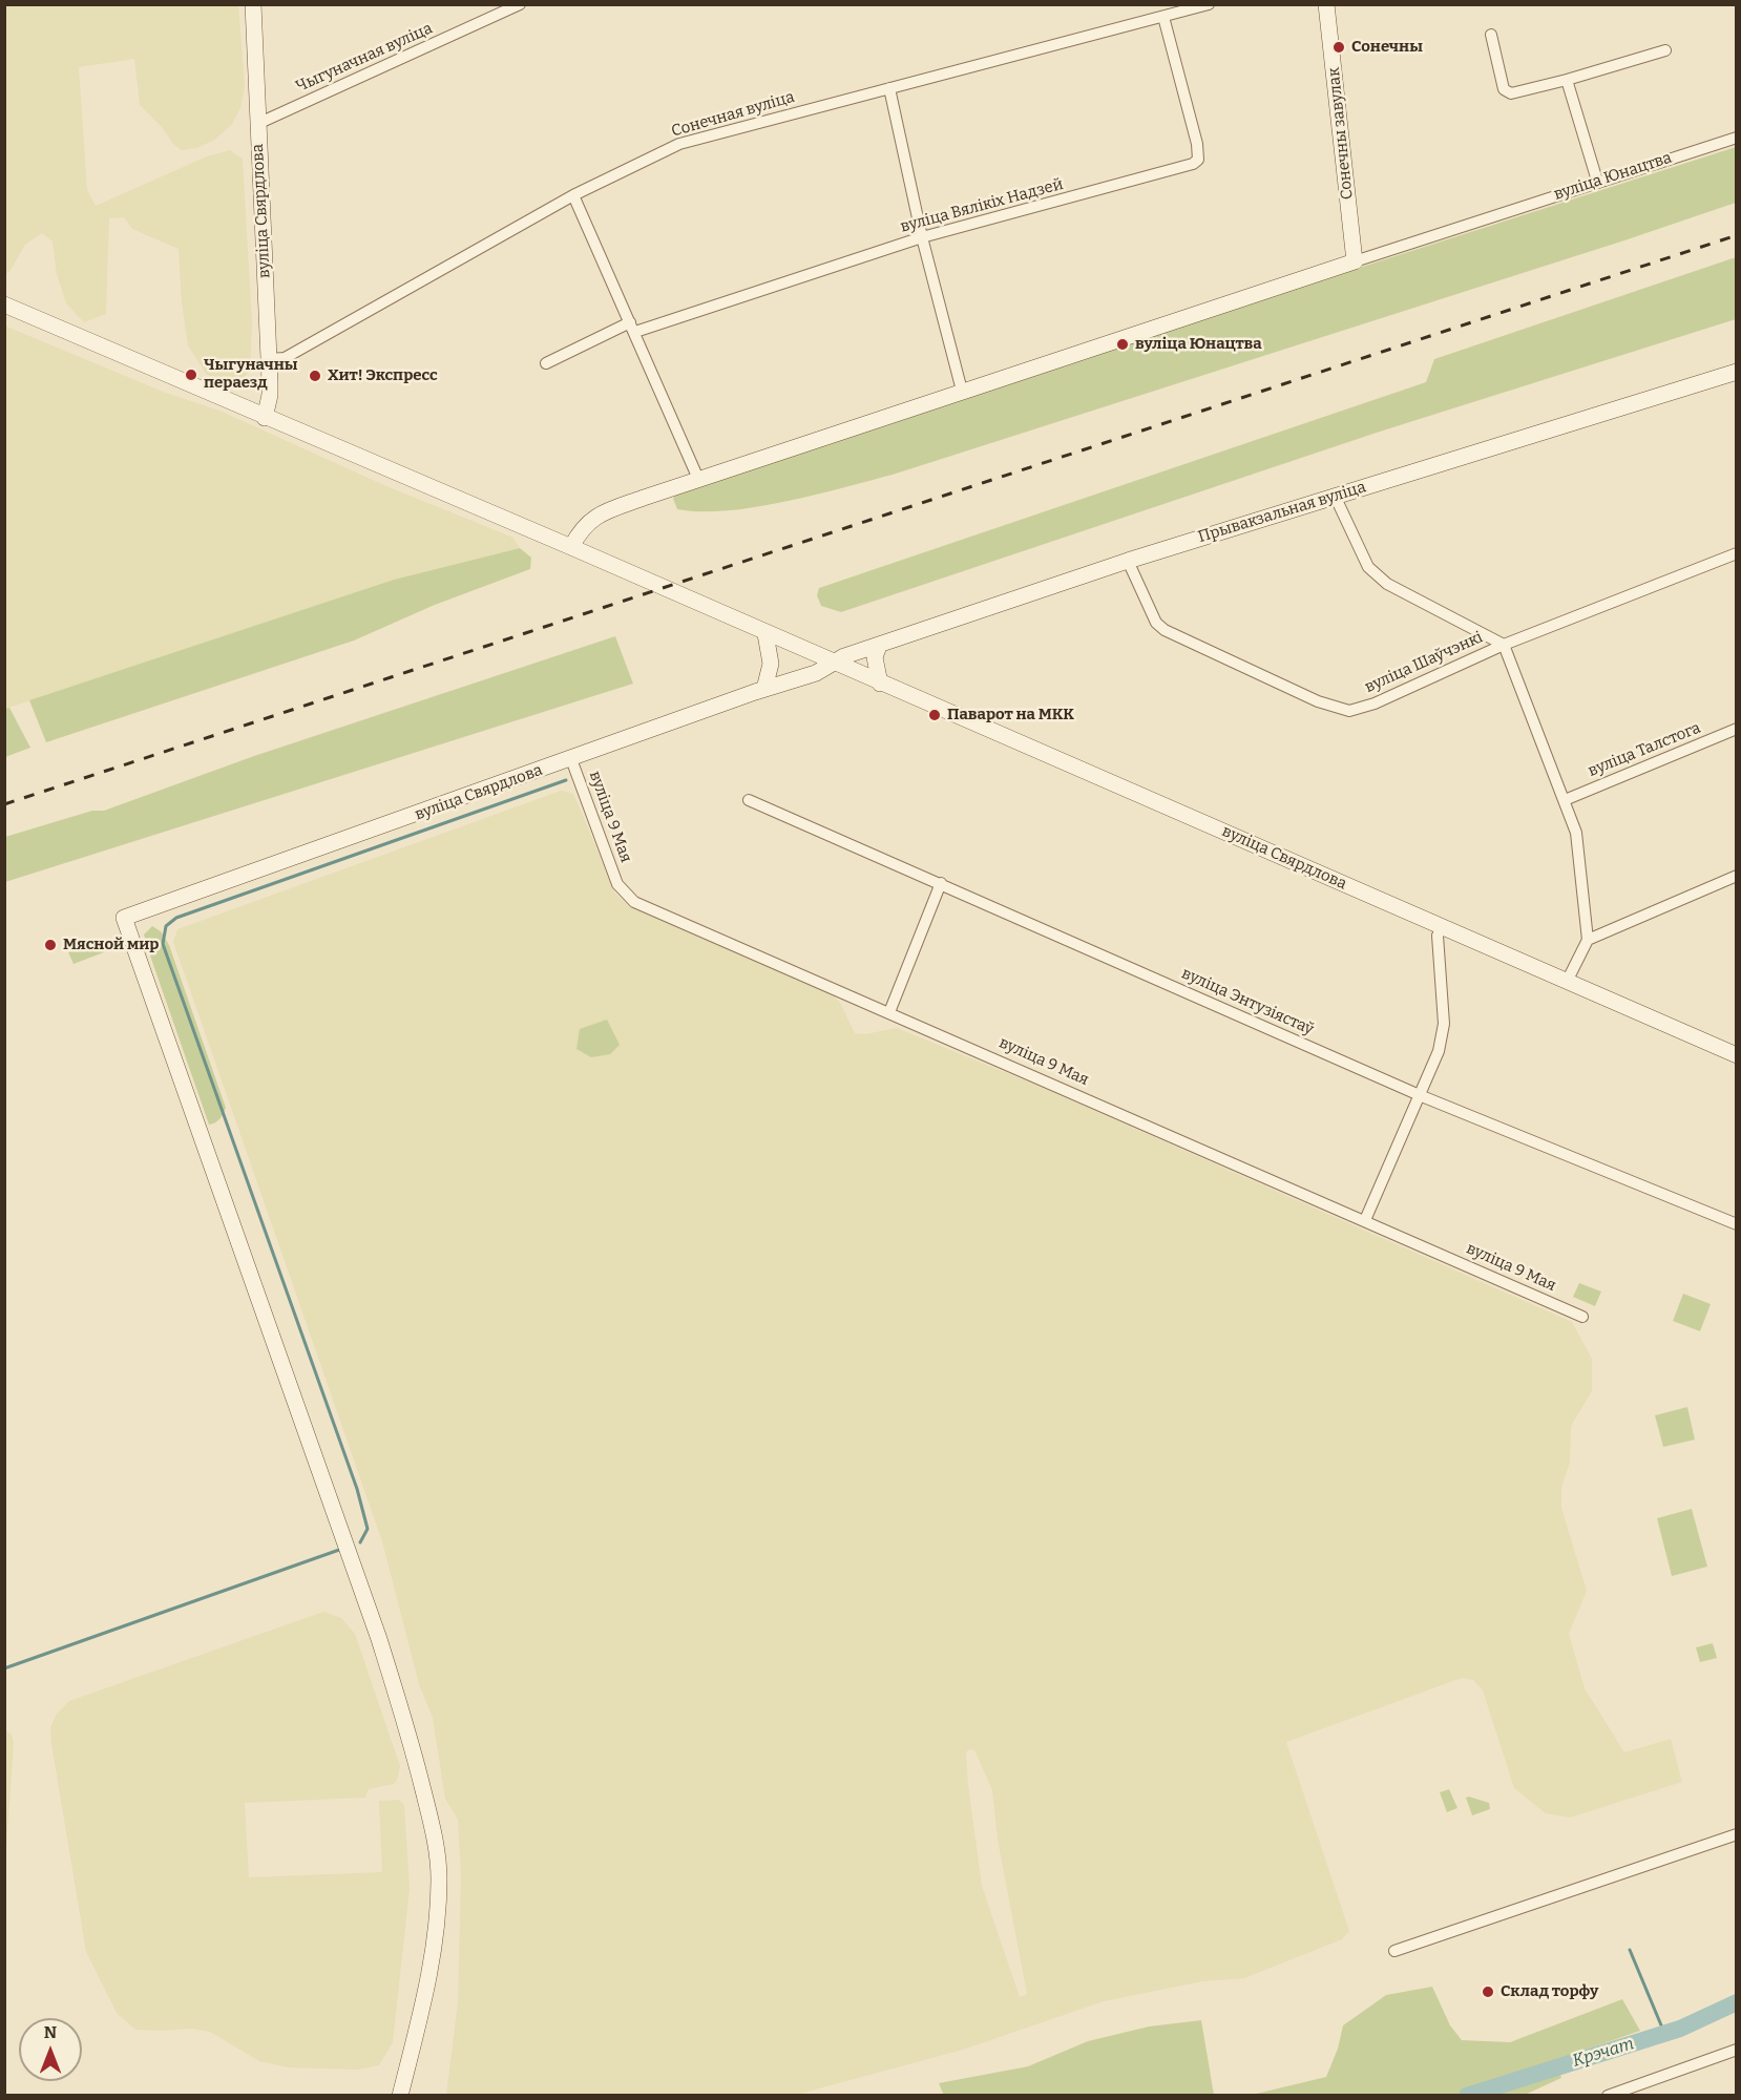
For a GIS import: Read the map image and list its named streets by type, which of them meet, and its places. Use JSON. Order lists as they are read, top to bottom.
{
  "streets": {
    "street": [
      "Чыгуначная вуліца",
      "Сонечная вуліца",
      "Сонечны завулак",
      "вуліца Юнацтва",
      "вуліца Вялікіх Надзей",
      "вуліца Свярдлова",
      "Прывакзальная вуліца",
      "вуліца Шаўчэнкі",
      "вуліца Талстога",
      "вуліца 9 Мая",
      "вуліца Энтузіястаў"
    ]
  },
  "crossings": [
    ["Чыгуначная вуліца", "вуліца Свярдлова"],
    ["Сонечная вуліца", "вуліца Вялікіх Надзей"],
    ["Сонечная вуліца", "вуліца Свярдлова"],
    ["Сонечны завулак", "вуліца Юнацтва"],
    ["вуліца Юнацтва", "вуліца Свярдлова"],
    ["вуліца Свярдлова", "Прывакзальная вуліца"],
    ["вуліца Свярдлова", "вуліца 9 Мая"],
    ["Прывакзальная вуліца", "вуліца Шаўчэнкі"]
  ],
  "water": ["Крэчат"],
  "places": [
    "Сонечны",
    "вуліца Юнацтва",
    "Чыгуначны пераезд",
    "Хит! Экспресс",
    "Паварот на МКК",
    "Мясной мир",
    "Склад торфу"
  ],
  "north": "top"
}
